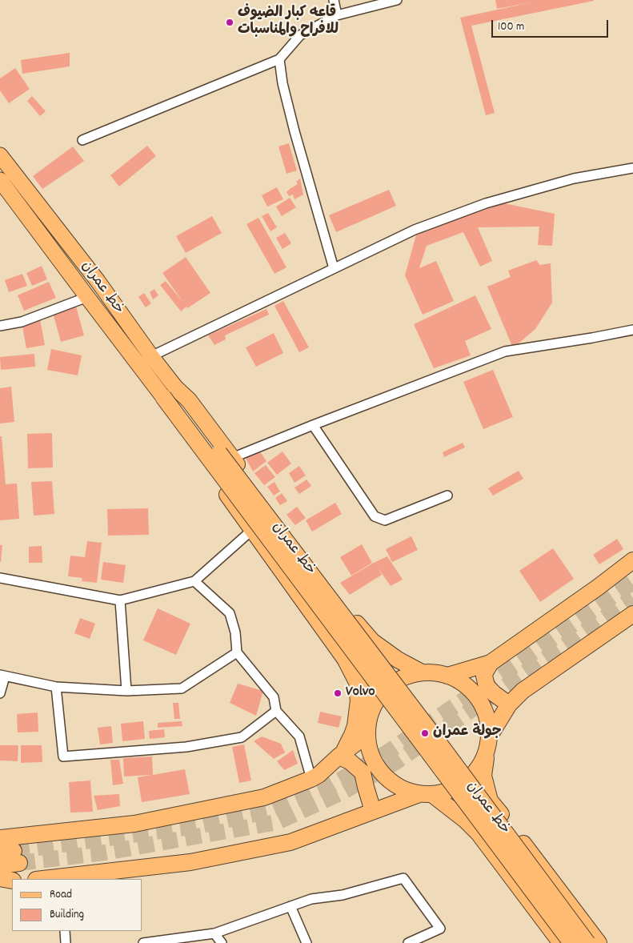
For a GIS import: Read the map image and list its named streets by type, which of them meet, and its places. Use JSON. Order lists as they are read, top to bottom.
{
  "streets": {
    "highway": ["خط عمران"]
  },
  "places": ["قاعه كبار الضيوف للافراح والمناسبات", "Volvo", "جولة عمران"],
  "legend": ["Road", "Building"],
  "scale_bar": "100 m"
}
